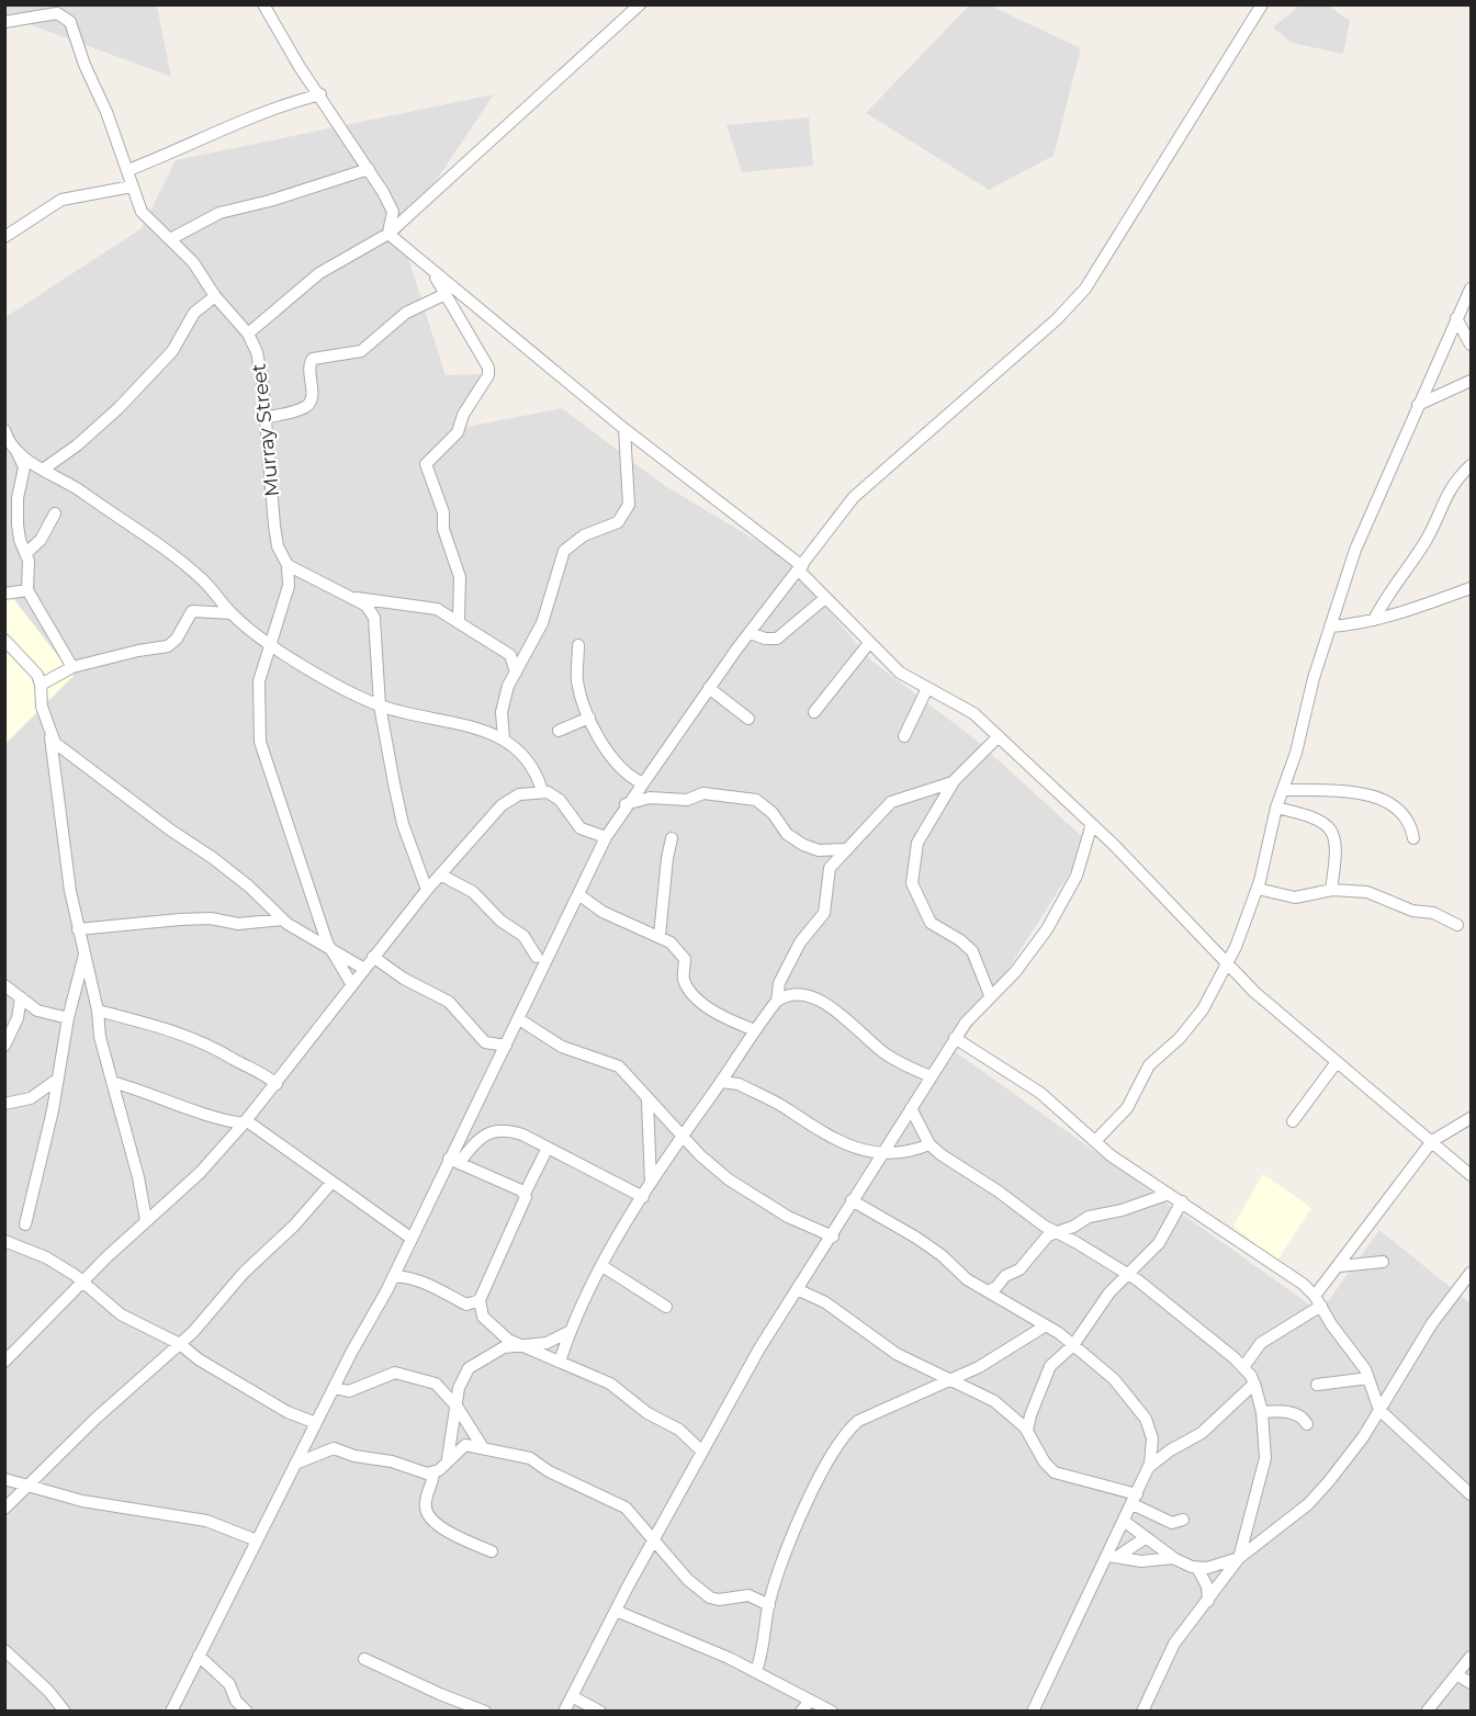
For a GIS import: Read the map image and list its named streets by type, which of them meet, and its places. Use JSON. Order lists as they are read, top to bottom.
{
  "streets": {
    "street": ["Murray Street"]
  }
}
